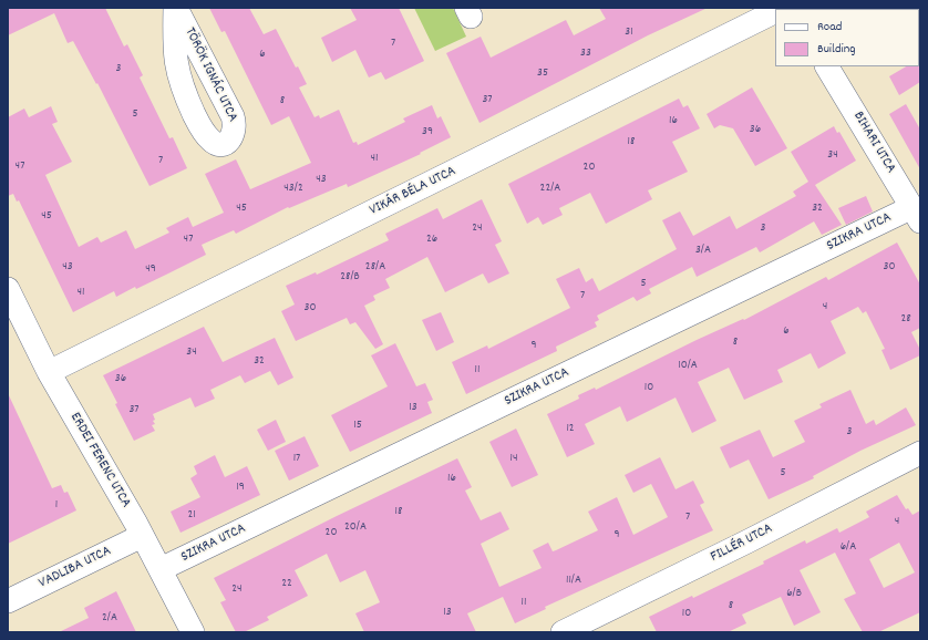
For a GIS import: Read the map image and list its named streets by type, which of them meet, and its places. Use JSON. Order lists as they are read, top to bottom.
{
  "streets": {
    "street": [
      "TÖRÖK IGNÁC UTCA",
      "BIHARI UTCA",
      "VIKÁR BÉLA UTCA",
      "SZIKRA UTCA",
      "ERDEI FERENC UTCA",
      "FILLÉR UTCA",
      "VADLIBA UTCA"
    ]
  },
  "crossings": [
    ["BIHARI UTCA", "SZIKRA UTCA"],
    ["VIKÁR BÉLA UTCA", "ERDEI FERENC UTCA"],
    ["SZIKRA UTCA", "ERDEI FERENC UTCA"],
    ["ERDEI FERENC UTCA", "VADLIBA UTCA"]
  ],
  "house_numbers": [
    "31",
    "7",
    "33",
    "6",
    "3",
    "35",
    "37",
    "8",
    "5",
    "16",
    "36",
    "39",
    "18",
    "34",
    "41",
    "7",
    "47",
    "20",
    "43",
    "43/2",
    "22/A",
    "45",
    "32",
    "45",
    "24",
    "3",
    "47",
    "26",
    "3/A",
    "43",
    "28/A",
    "30",
    "49",
    "28/B",
    "5",
    "41",
    "7",
    "4",
    "30",
    "28",
    "6",
    "8",
    "9",
    "34",
    "32",
    "10/A",
    "11",
    "36",
    "10",
    "13",
    "37",
    "15",
    "12",
    "3",
    "17",
    "14",
    "5",
    "16",
    "19",
    "1",
    "18",
    "21",
    "7",
    "4",
    "20/A",
    "20",
    "9",
    "6/A",
    "11/A",
    "22",
    "24",
    "6/B",
    "11",
    "8",
    "13",
    "10",
    "2/A"
  ],
  "legend": ["Road", "Building"]
}
